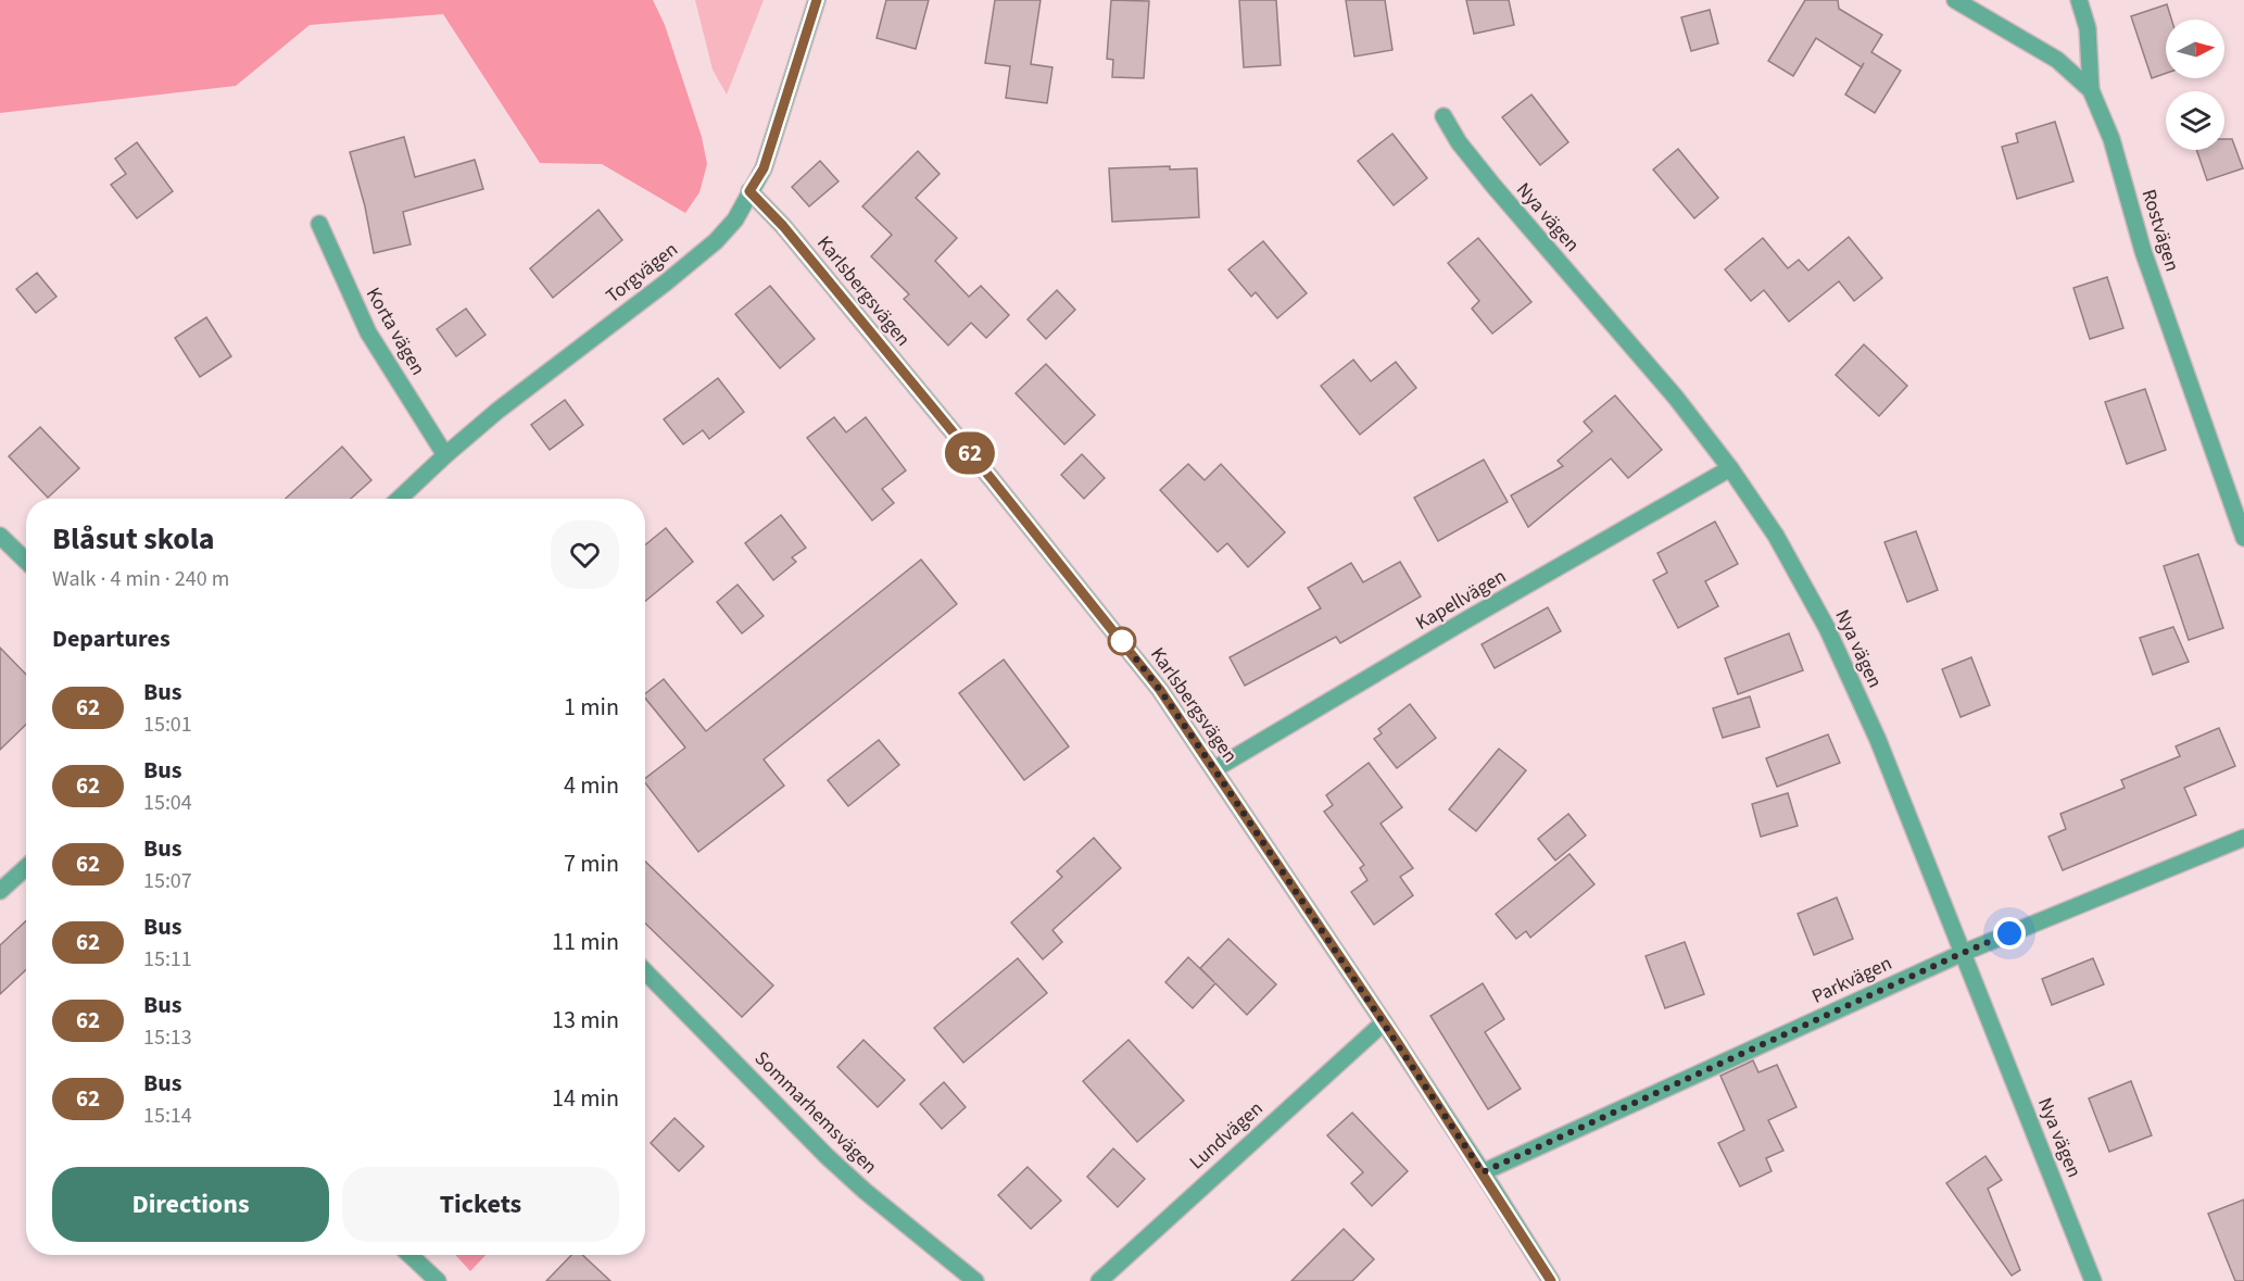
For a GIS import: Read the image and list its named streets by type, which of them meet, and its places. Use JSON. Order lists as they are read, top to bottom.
{
  "streets": {
    "street": [
      "Nya vägen",
      "Rostvägen",
      "Torgvägen",
      "Karlsbergsvägen",
      "Korta vägen",
      "Kapellvägen",
      "Parkvägen",
      "Sommarhemsvägen",
      "Lundvägen"
    ]
  },
  "crossings": [
    ["Nya vägen", "Kapellvägen"],
    ["Nya vägen", "Parkvägen"],
    ["Torgvägen", "Karlsbergsvägen"],
    ["Torgvägen", "Korta vägen"],
    ["Karlsbergsvägen", "Kapellvägen"],
    ["Karlsbergsvägen", "Parkvägen"],
    ["Karlsbergsvägen", "Lundvägen"]
  ],
  "lines": ["bus line 62"],
  "north": "right",
  "page": {
    "on_map": "62",
    "heading": [
      ["Blåsut skola", "Walk · 4 min · 240 m"],
      "Departures"
    ],
    "list": [
      {
        "mark": "62",
        "name": "Bus",
        "note": "15:01",
        "value": "1 min"
      },
      {
        "mark": "62",
        "name": "Bus",
        "note": "15:04",
        "value": "4 min"
      },
      {
        "mark": "62",
        "name": "Bus",
        "note": "15:07",
        "value": "7 min"
      },
      {
        "mark": "62",
        "name": "Bus",
        "note": "15:11",
        "value": "11 min"
      },
      {
        "mark": "62",
        "name": "Bus",
        "note": "15:13",
        "value": "13 min"
      },
      {
        "mark": "62",
        "name": "Bus",
        "note": "15:14",
        "value": "14 min"
      }
    ],
    "buttons": ["Directions", "Tickets"]
  }
}
